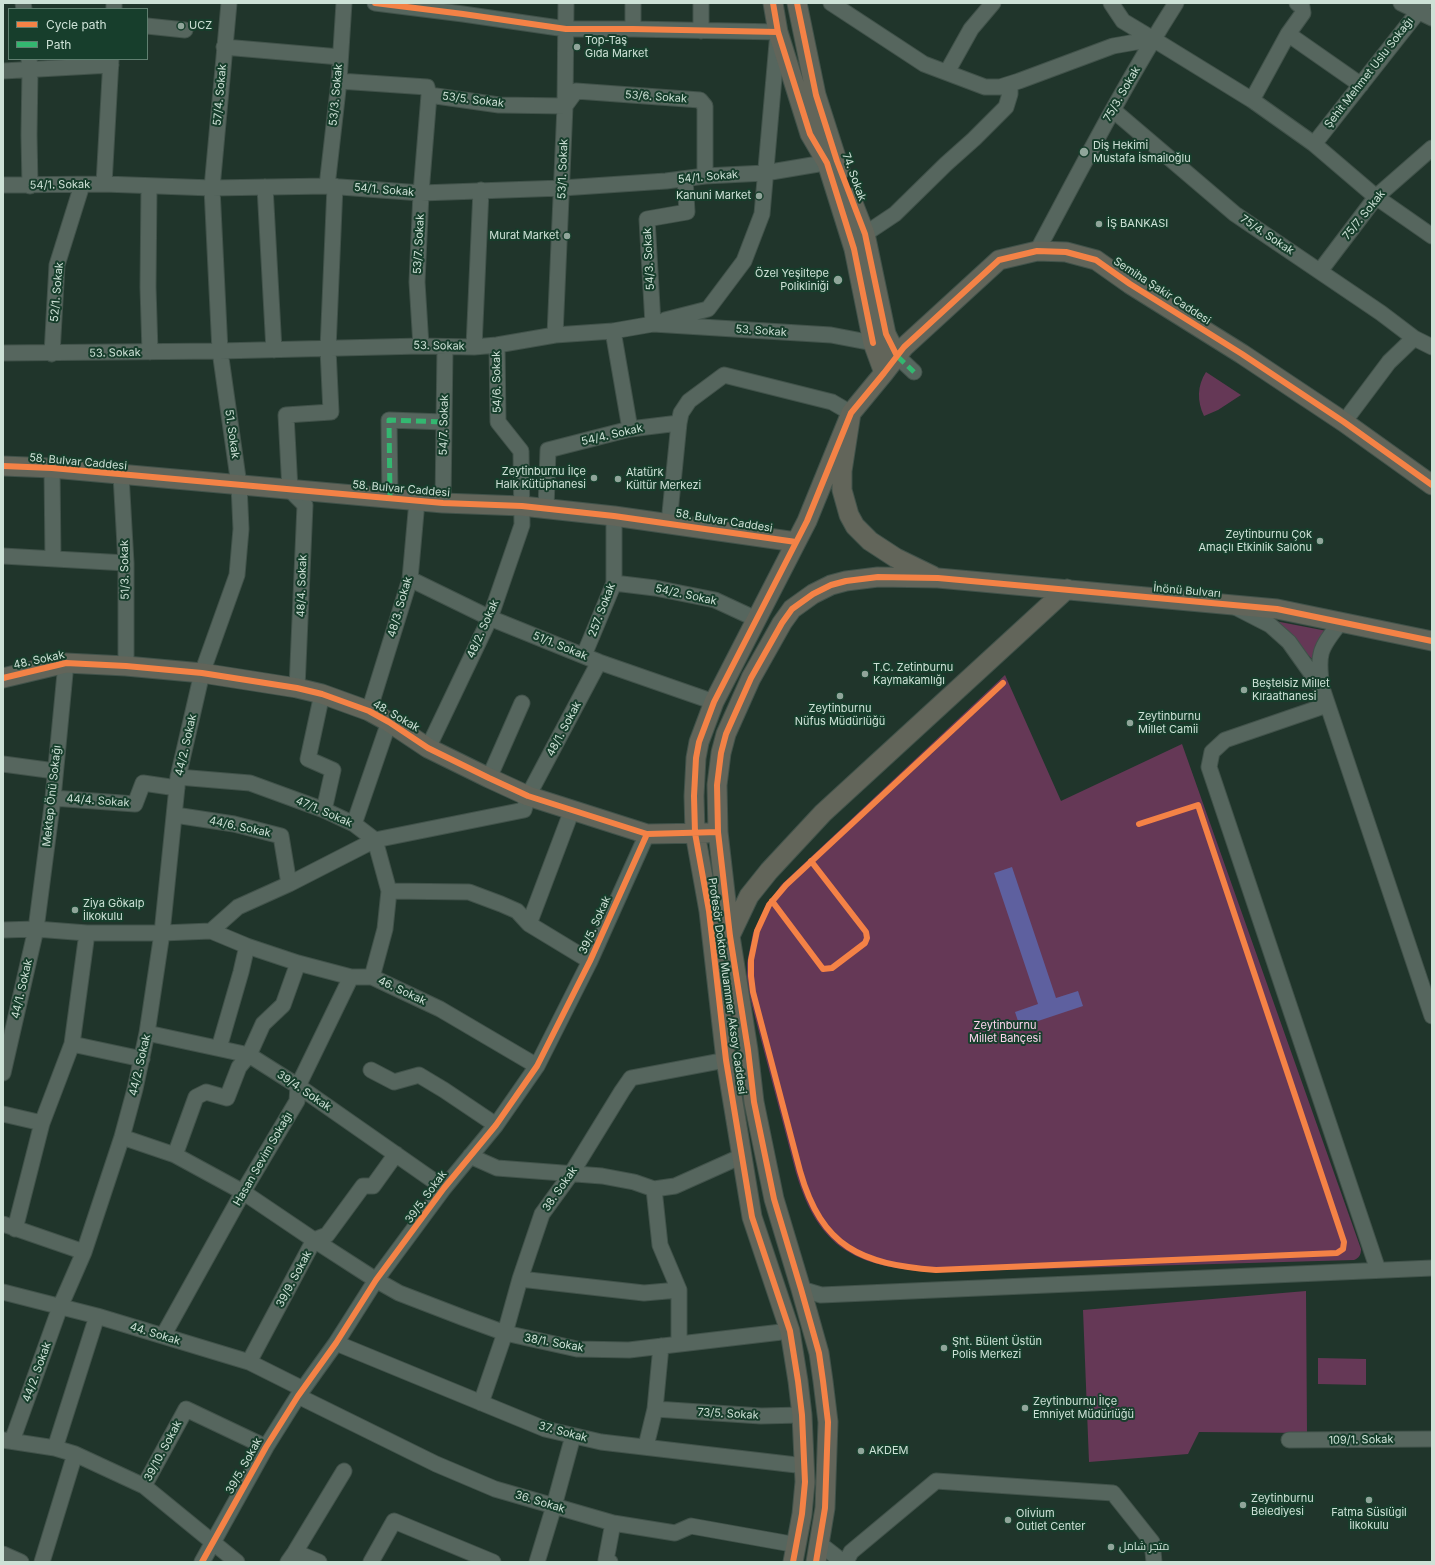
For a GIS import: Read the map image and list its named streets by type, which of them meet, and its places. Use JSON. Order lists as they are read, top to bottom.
{
  "streets": {
    "main road": [
      "74. Sokak",
      "Semiha Şakir Caddesi",
      "58. Bulvar Caddesi",
      "İnönü Bulvarı",
      "48. Sokak",
      "Profesör Doktor Muammer Aksoy Caddesi"
    ],
    "street": [
      "Şehit Mehmet Uslu Sokağı",
      "75/3. Sokak",
      "57/4. Sokak",
      "53/3. Sokak",
      "53/6. Sokak",
      "53/5. Sokak",
      "53/1. Sokak",
      "54/1. Sokak",
      "75/7. Sokak",
      "75/4. Sokak",
      "53/7. Sokak",
      "54/3. Sokak",
      "52/1. Sokak",
      "53. Sokak",
      "54/6. Sokak",
      "54/7. Sokak",
      "51. Sokak",
      "54/4. Sokak",
      "51/3. Sokak",
      "48/4. Sokak",
      "54/2. Sokak",
      "48/3. Sokak",
      "257. Sokak",
      "48/2. Sokak",
      "51/1. Sokak",
      "48/1. Sokak",
      "44/2. Sokak",
      "Mektep Önü Sokağı",
      "44/4. Sokak",
      "47/1. Sokak",
      "44/6. Sokak",
      "39/5. Sokak",
      "44/1. Sokak",
      "46. Sokak",
      "39/4. Sokak",
      "Hasan Sevim Sokağı",
      "38. Sokak",
      "39/9. Sokak",
      "44. Sokak",
      "38/1. Sokak",
      "73/5. Sokak",
      "37. Sokak",
      "109/1. Sokak",
      "39/10. Sokak",
      "36. Sokak"
    ]
  },
  "crossings": [
    ["75/3. Sokak", "75/4. Sokak"],
    ["75/3. Sokak", "Semiha Şakir Caddesi"],
    ["57/4. Sokak", "54/1. Sokak"],
    ["57/4. Sokak", "51. Sokak"],
    ["53/3. Sokak", "53/5. Sokak"],
    ["53/3. Sokak", "54/1. Sokak"],
    ["53/3. Sokak", "53. Sokak"],
    ["53/3. Sokak", "58. Bulvar Caddesi"],
    ["53/3. Sokak", "48/4. Sokak"],
    ["53/6. Sokak", "53/5. Sokak"],
    ["53/6. Sokak", "53/1. Sokak"],
    ["53/6. Sokak", "54/1. Sokak"],
    ["53/5. Sokak", "53/1. Sokak"],
    ["53/5. Sokak", "53/7. Sokak"],
    ["53/1. Sokak", "54/1. Sokak"],
    ["53/1. Sokak", "53. Sokak"],
    ["54/1. Sokak", "74. Sokak"],
    ["54/1. Sokak", "53/7. Sokak"],
    ["54/1. Sokak", "54/3. Sokak"],
    ["54/1. Sokak", "52/1. Sokak"],
    ["54/1. Sokak", "51. Sokak"],
    ["74. Sokak", "Semiha Şakir Caddesi"],
    ["74. Sokak", "53. Sokak"],
    ["75/7. Sokak", "75/4. Sokak"],
    ["53/7. Sokak", "53. Sokak"],
    ["54/3. Sokak", "53. Sokak"],
    ["Semiha Şakir Caddesi", "Profesör Doktor Muammer Aksoy Caddesi"],
    ["52/1. Sokak", "53. Sokak"],
    ["53. Sokak", "54/6. Sokak"],
    ["53. Sokak", "54/7. Sokak"],
    ["53. Sokak", "51. Sokak"],
    ["54/6. Sokak", "58. Bulvar Caddesi"],
    ["54/6. Sokak", "48/2. Sokak"],
    ["54/7. Sokak", "58. Bulvar Caddesi"],
    ["51. Sokak", "58. Bulvar Caddesi"],
    ["51. Sokak", "48. Sokak"],
    ["51. Sokak", "44/2. Sokak"],
    ["54/4. Sokak", "58. Bulvar Caddesi"],
    ["58. Bulvar Caddesi", "51/3. Sokak"],
    ["58. Bulvar Caddesi", "48/4. Sokak"],
    ["58. Bulvar Caddesi", "48/3. Sokak"],
    ["58. Bulvar Caddesi", "257. Sokak"],
    ["58. Bulvar Caddesi", "48/2. Sokak"],
    ["58. Bulvar Caddesi", "Profesör Doktor Muammer Aksoy Caddesi"],
    ["51/3. Sokak", "48. Sokak"],
    ["48/4. Sokak", "48. Sokak"],
    ["İnönü Bulvarı", "Profesör Doktor Muammer Aksoy Caddesi"],
    ["54/2. Sokak", "257. Sokak"],
    ["54/2. Sokak", "Profesör Doktor Muammer Aksoy Caddesi"],
    ["48/3. Sokak", "51/1. Sokak"],
    ["48/3. Sokak", "48. Sokak"],
    ["257. Sokak", "51/1. Sokak"],
    ["48/2. Sokak", "51/1. Sokak"],
    ["48/2. Sokak", "48. Sokak"],
    ["51/1. Sokak", "48/1. Sokak"],
    ["51/1. Sokak", "Profesör Doktor Muammer Aksoy Caddesi"],
    ["48. Sokak", "48/1. Sokak"],
    ["48. Sokak", "44/2. Sokak"],
    ["48. Sokak", "Mektep Önü Sokağı"],
    ["48. Sokak", "39/5. Sokak"],
    ["48. Sokak", "Profesör Doktor Muammer Aksoy Caddesi"],
    ["48/1. Sokak", "47/1. Sokak"],
    ["44/2. Sokak", "44/4. Sokak"],
    ["44/2. Sokak", "47/1. Sokak"],
    ["44/2. Sokak", "44/6. Sokak"],
    ["44/2. Sokak", "39/4. Sokak"],
    ["44/2. Sokak", "44. Sokak"],
    ["44/2. Sokak", "38/1. Sokak"],
    ["Mektep Önü Sokağı", "44/4. Sokak"],
    ["Mektep Önü Sokağı", "44/1. Sokak"],
    ["44/4. Sokak", "47/1. Sokak"],
    ["39/5. Sokak", "46. Sokak"],
    ["39/5. Sokak", "39/4. Sokak"],
    ["39/5. Sokak", "44. Sokak"],
    ["39/5. Sokak", "38/1. Sokak"],
    ["39/5. Sokak", "37. Sokak"],
    ["39/5. Sokak", "39/10. Sokak"],
    ["39/5. Sokak", "36. Sokak"],
    ["Profesör Doktor Muammer Aksoy Caddesi", "38. Sokak"],
    ["Profesör Doktor Muammer Aksoy Caddesi", "38/1. Sokak"],
    ["Profesör Doktor Muammer Aksoy Caddesi", "73/5. Sokak"],
    ["Profesör Doktor Muammer Aksoy Caddesi", "37. Sokak"],
    ["Profesör Doktor Muammer Aksoy Caddesi", "36. Sokak"],
    ["46. Sokak", "Hasan Sevim Sokağı"],
    ["39/4. Sokak", "Hasan Sevim Sokağı"],
    ["39/4. Sokak", "39/9. Sokak"],
    ["Hasan Sevim Sokağı", "44. Sokak"],
    ["Hasan Sevim Sokağı", "38/1. Sokak"],
    ["38. Sokak", "38/1. Sokak"],
    ["38. Sokak", "37. Sokak"],
    ["39/9. Sokak", "44. Sokak"],
    ["39/9. Sokak", "38/1. Sokak"],
    ["44. Sokak", "36. Sokak"]
  ],
  "parks": ["Zeytinburnu Millet Bahçesi"],
  "places": [
    "UCZ",
    "Top-Taş Gıda Market",
    "Diş Hekimi Mustafa İsmailoğlu",
    "Kanuni Market",
    "İŞ BANKASI",
    "Murat Market",
    "Özel Yeşiltepe Polikliniği",
    "Zeytinburnu İlçe Halk Kütüphanesi",
    "Atatürk Kültür Merkezi",
    "Zeytinburnu Çok Amaçlı Etkinlik Salonu",
    "T.C. Zetinburnu Kaymakamlığı",
    "Beştelsiz Millet Kıraathanesi",
    "Zeytinburnu Nüfus Müdürlüğü",
    "Zeytinburnu Millet Camii",
    "Ziya Gökalp İlkokulu",
    "Şht. Bülent Üstün Polis Merkezi",
    "Zeytinburnu İlçe Emniyet Müdürlüğü",
    "AKDEM",
    "Fatma Süslügil İlkokulu",
    "Zeytinburnu Belediyesi",
    "Olivium Outlet Center",
    "متجر شامل"
  ],
  "legend": ["Cycle path", "Path"]
}
